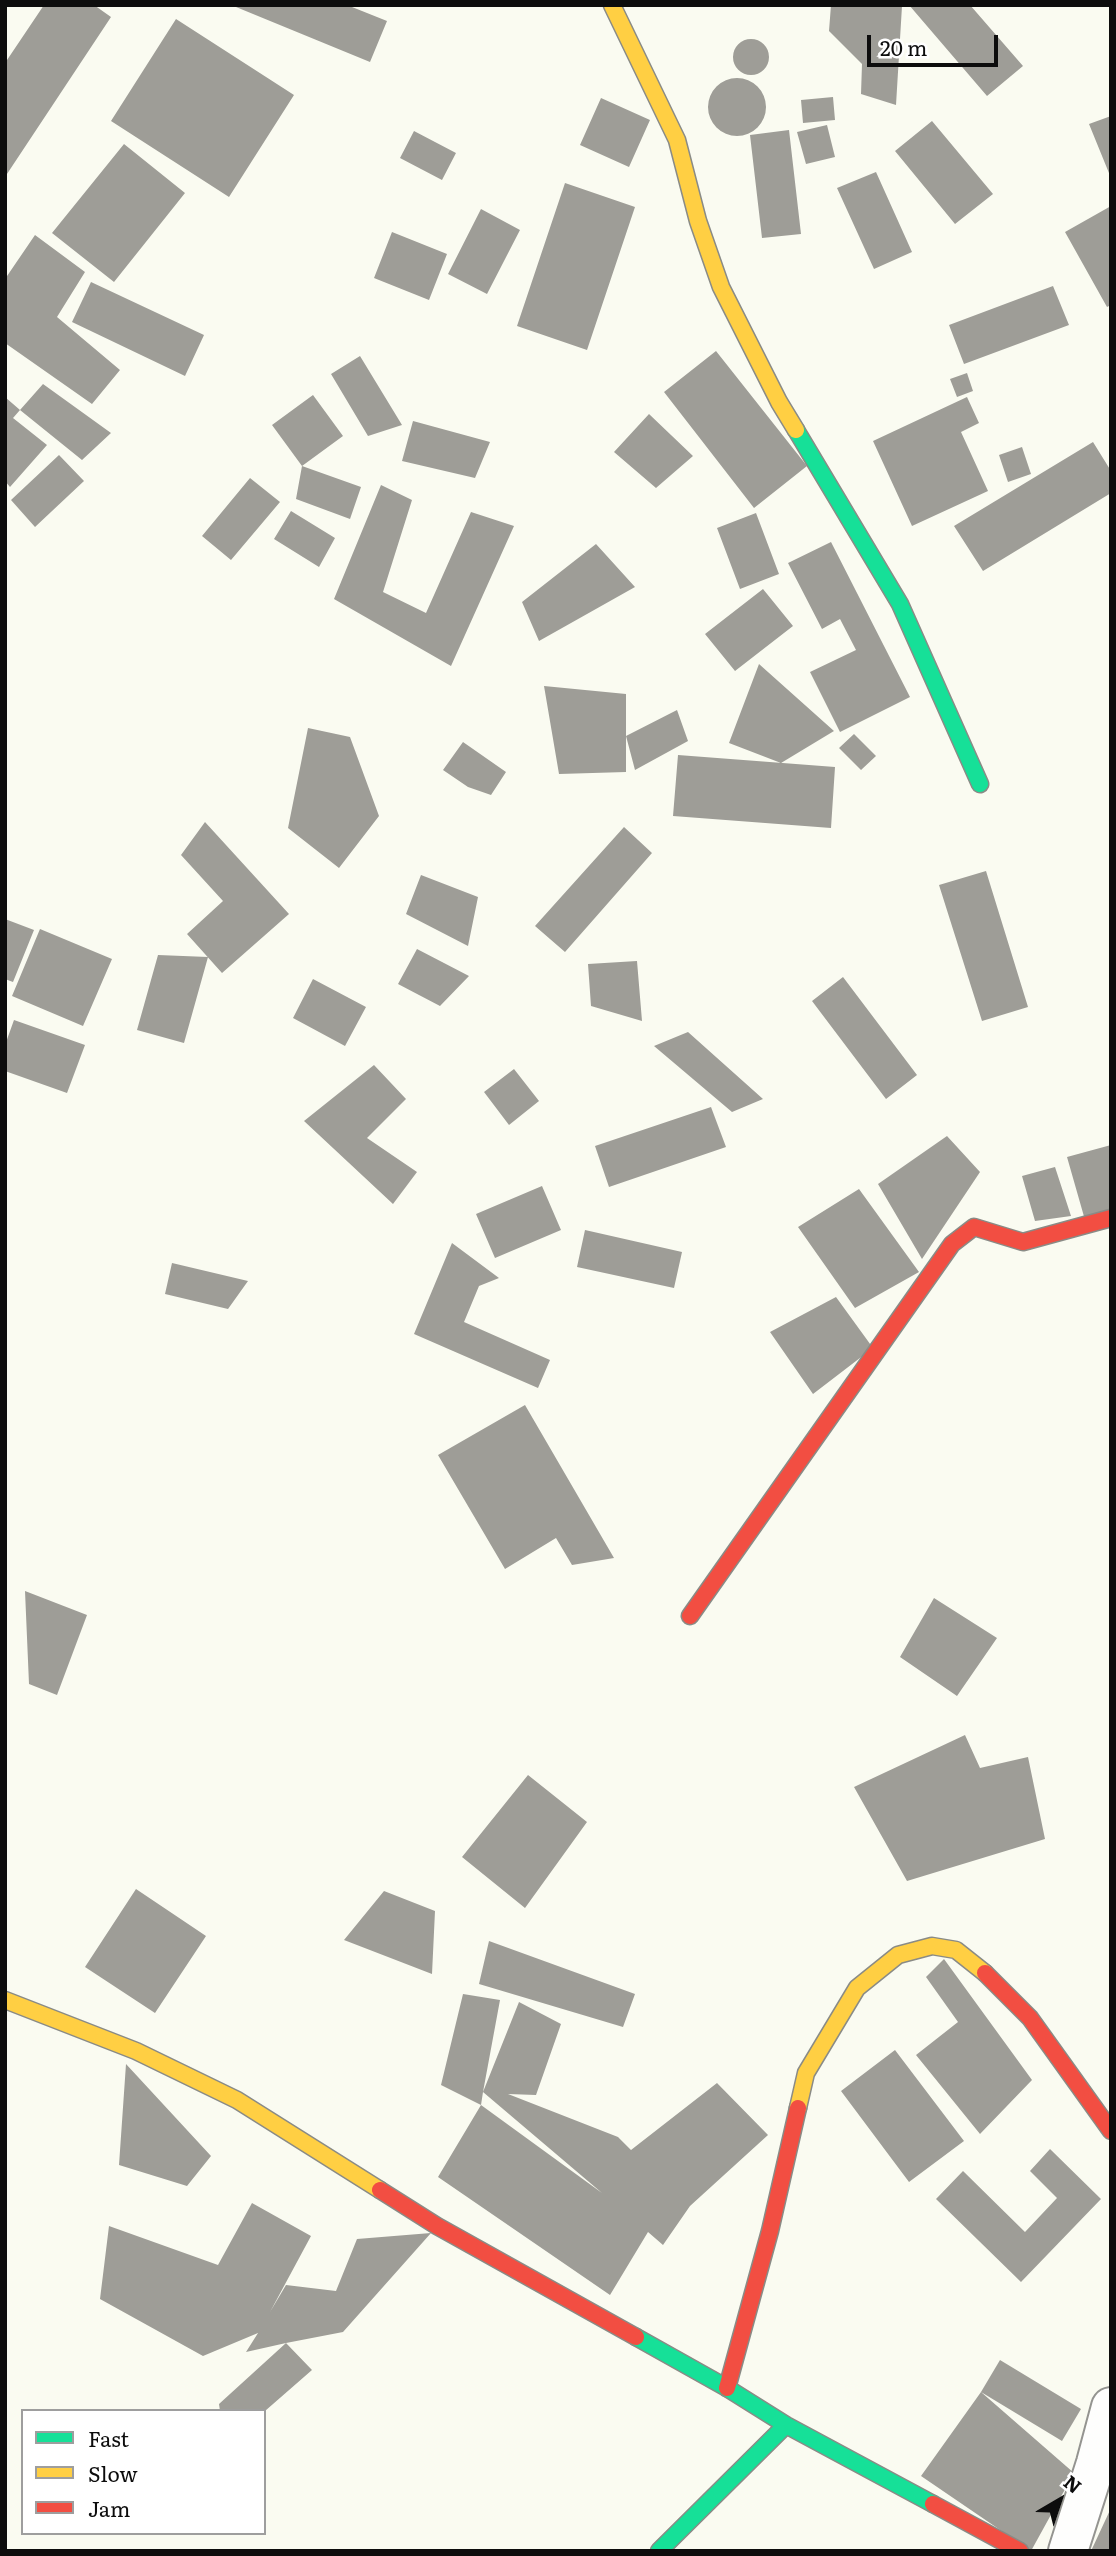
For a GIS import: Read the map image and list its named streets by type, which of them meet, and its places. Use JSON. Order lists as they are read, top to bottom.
{
  "legend": ["Fast", "Slow", "Jam"],
  "scale_bar": "20 m",
  "north": "top right"
}
